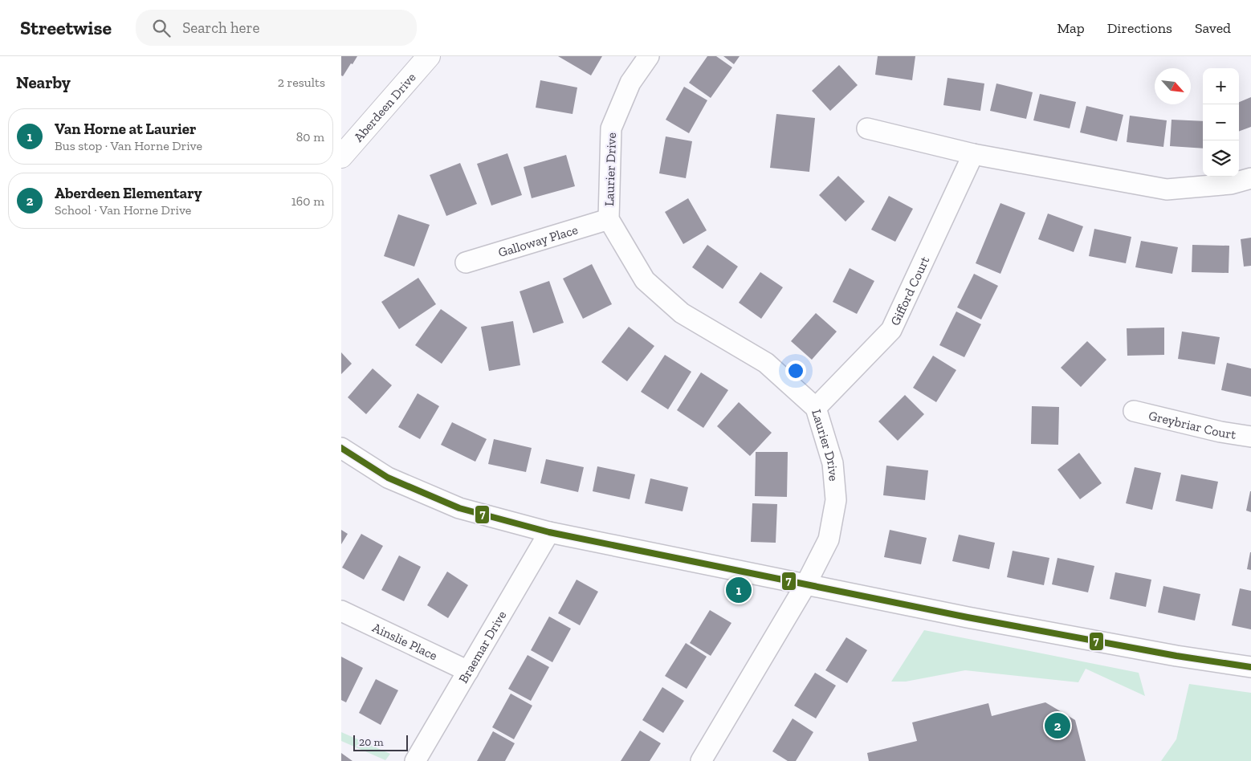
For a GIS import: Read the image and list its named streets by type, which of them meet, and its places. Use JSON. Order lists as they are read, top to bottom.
{
  "streets": {
    "main road": ["Aberdeen Drive"],
    "street": [
      "Laurier Drive",
      "Galloway Place",
      "Gifford Court",
      "Greybriar Court",
      "Ainslie Place",
      "Braemar Drive"
    ]
  },
  "crossings": [
    ["Laurier Drive", "Galloway Place"],
    ["Laurier Drive", "Gifford Court"],
    ["Ainslie Place", "Braemar Drive"]
  ],
  "lines": ["transit line 7"],
  "scale_bar": "20 m",
  "north": "bottom right",
  "page": {
    "header": "Streetwise",
    "search": "Search here",
    "nav": ["Map", "Directions", "Saved"],
    "heading": ["Nearby", "2 results"],
    "map_buttons": ["+", "−"],
    "list": [
      {
        "mark": "1",
        "name": "Van Horne at Laurier",
        "note": "Bus stop · Van Horne Drive",
        "value": "80 m"
      },
      {
        "mark": "2",
        "name": "Aberdeen Elementary",
        "note": "School · Van Horne Drive",
        "value": "160 m"
      }
    ],
    "pins": ["1", "2"],
    "scale": "20 m"
  }
}
